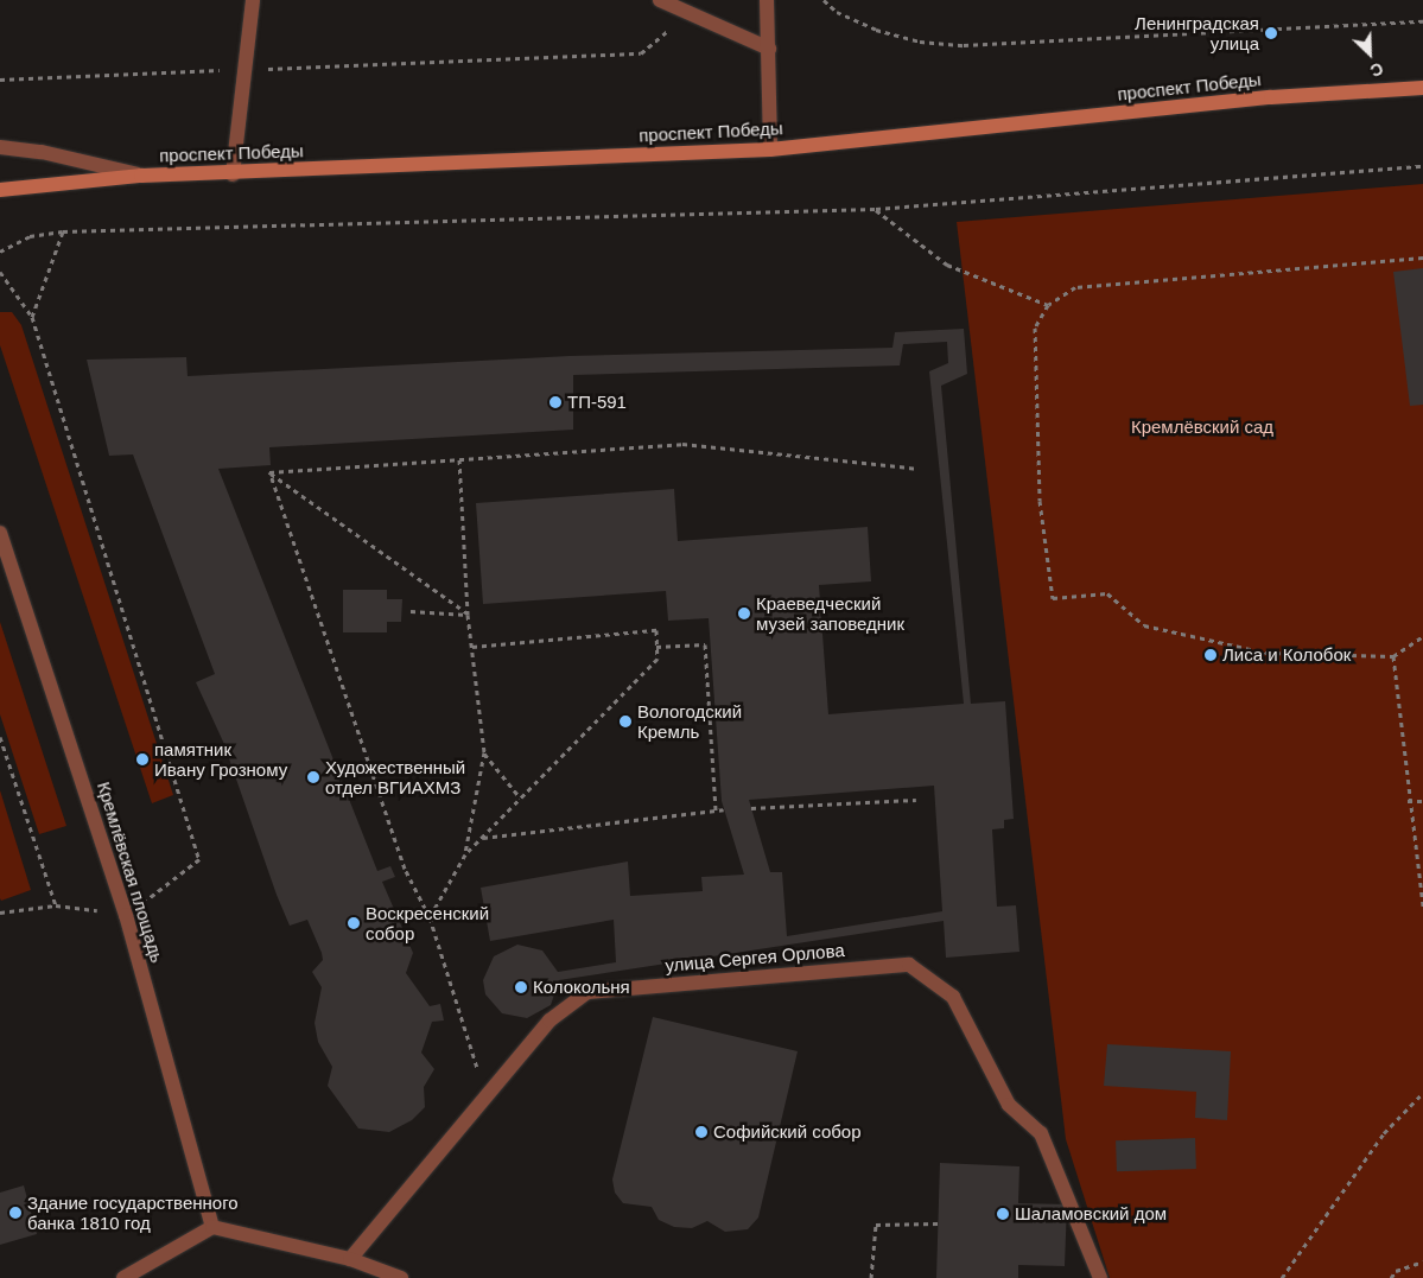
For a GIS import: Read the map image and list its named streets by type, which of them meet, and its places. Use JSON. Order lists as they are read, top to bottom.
{
  "streets": {
    "main road": ["проспект Победы"],
    "street": ["Кремлёвская площадь", "улица Сергея Орлова"]
  },
  "parks": ["Кремлёвский сад"],
  "places": [
    "Ленинградская улица",
    "ТП-591",
    "Краеведческий музей заповедник",
    "Лиса и Колобок",
    "Вологодский Кремль",
    "памятник Ивану Грозному",
    "Художественный отдел ВГИАХМЗ",
    "Воскресенский собор",
    "Колокольня",
    "Софийский собор",
    "Здание государственного банка 1810 год",
    "Шаламовский дом"
  ],
  "north": "bottom right"
}
